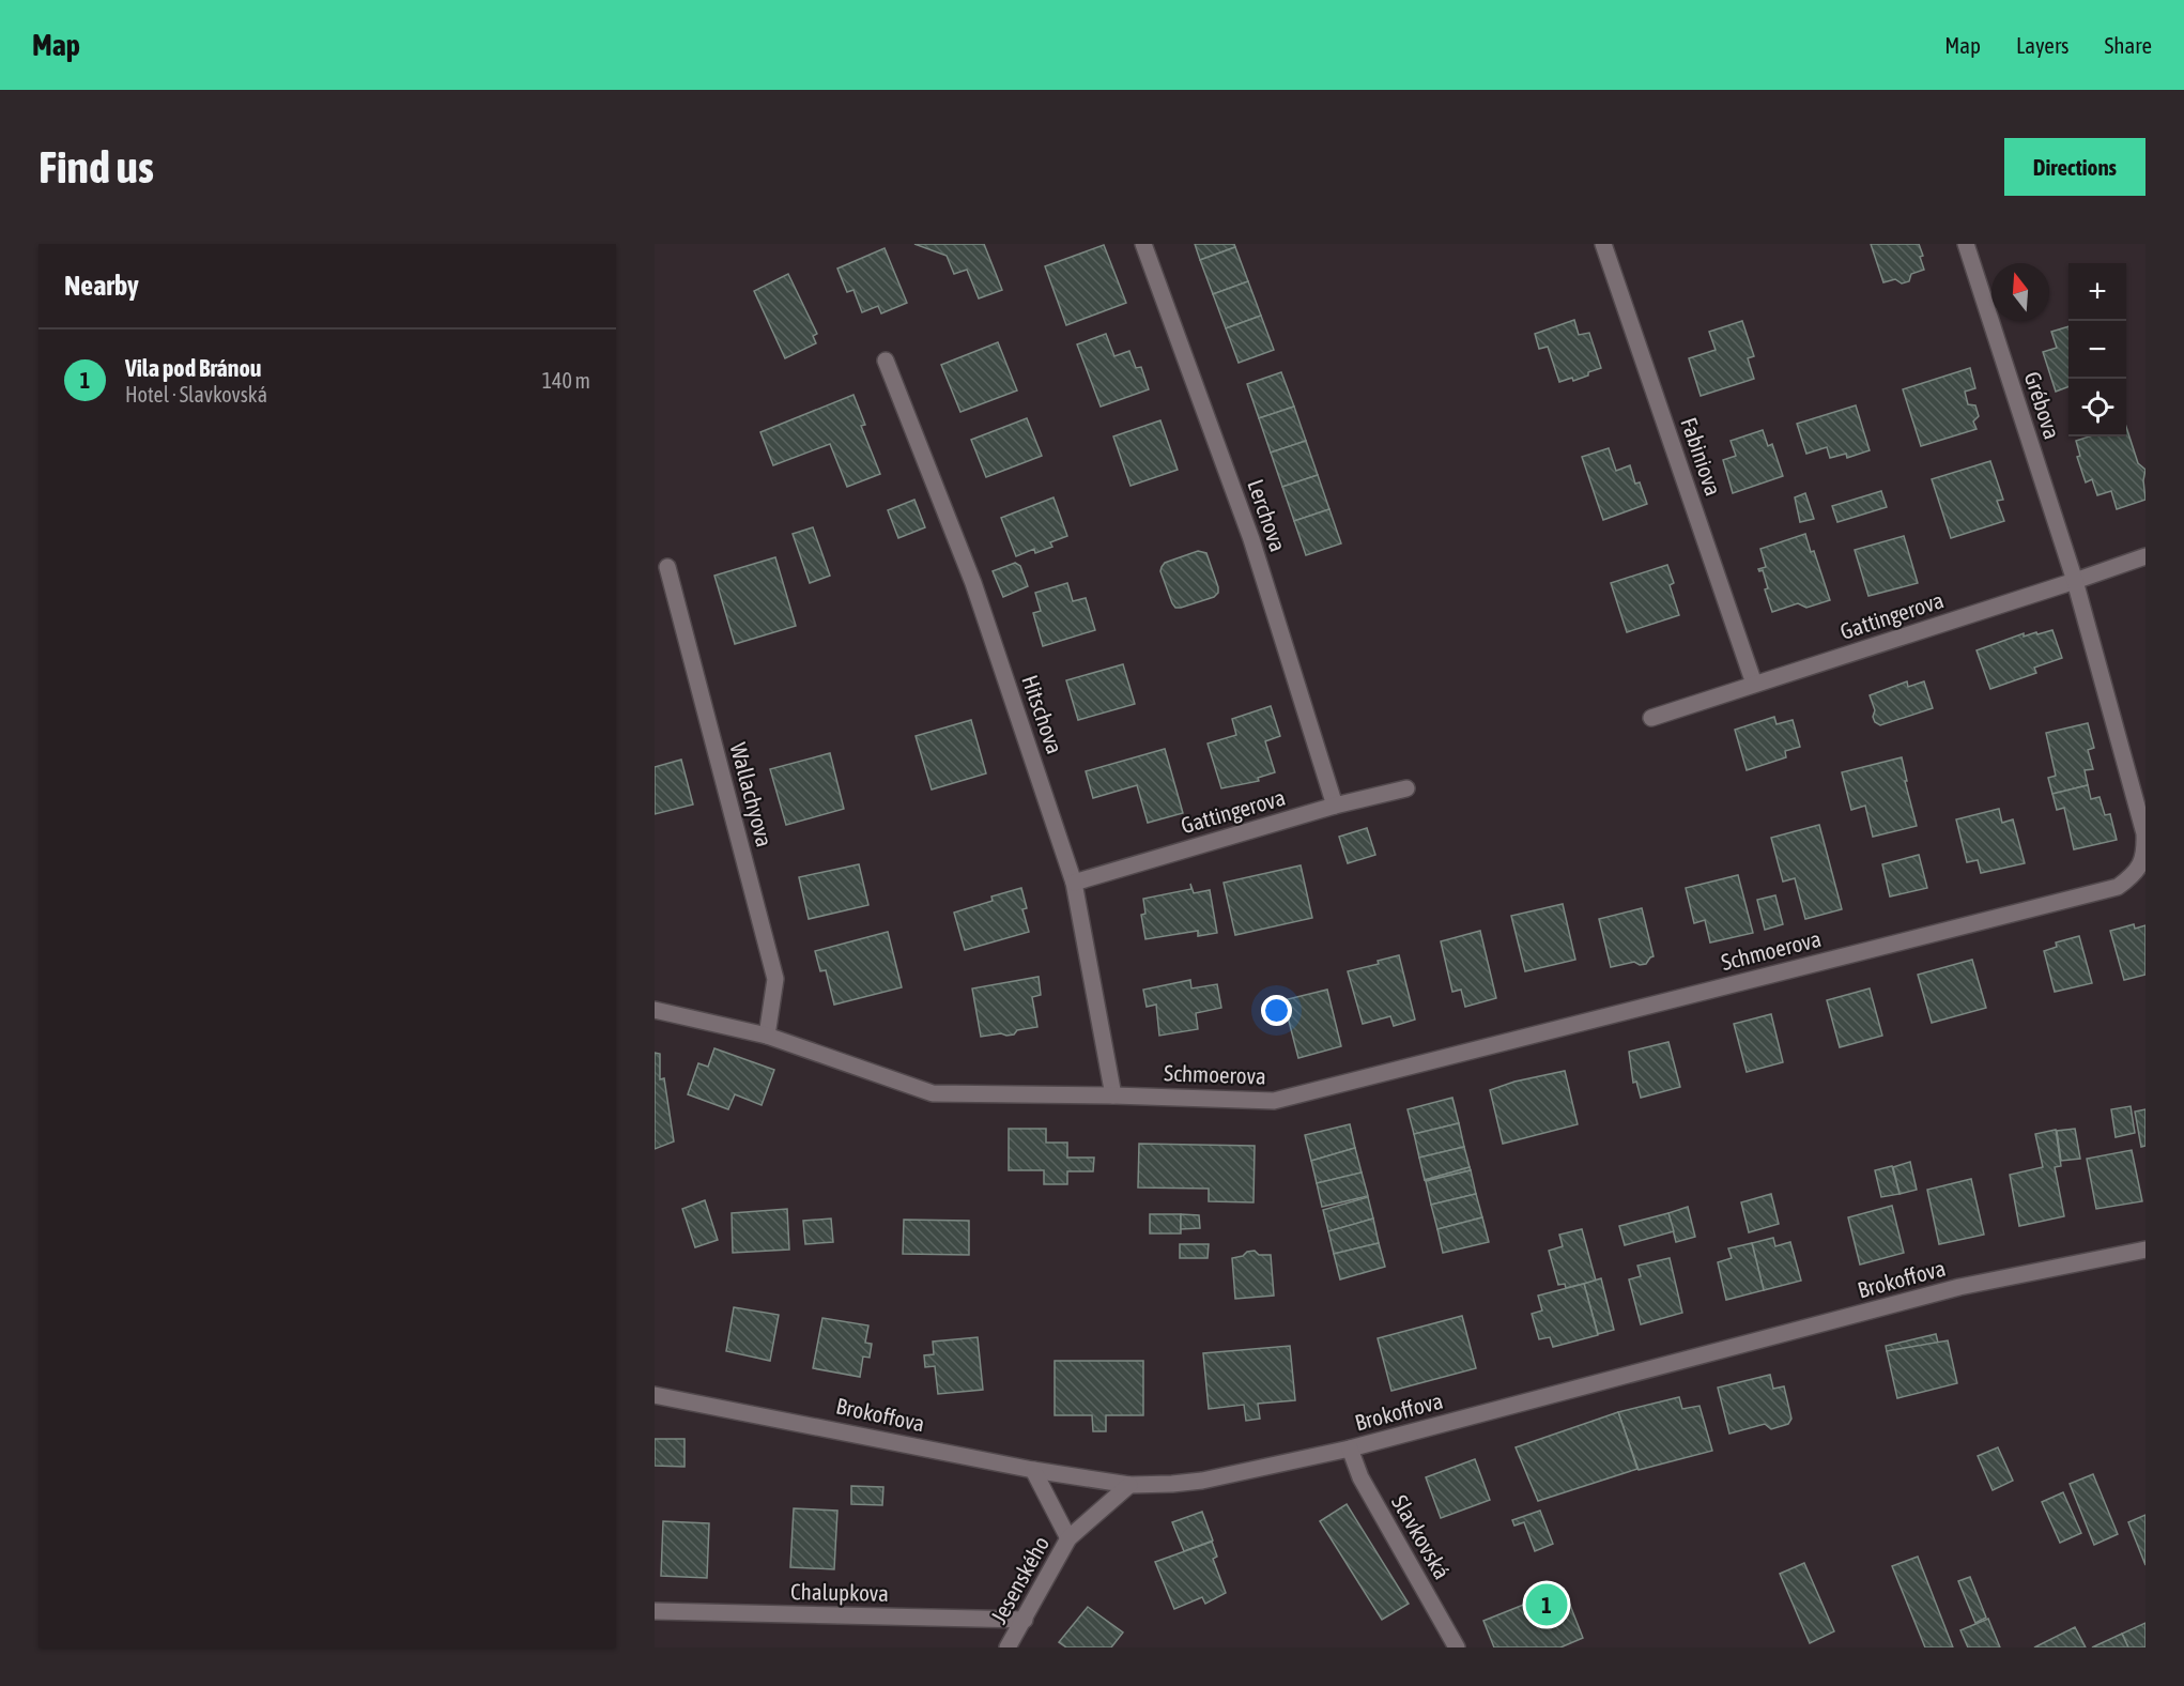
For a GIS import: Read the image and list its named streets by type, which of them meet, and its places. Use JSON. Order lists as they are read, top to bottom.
{
  "streets": {
    "street": [
      "Grébova",
      "Fabiniova",
      "Lerchova",
      "Gattingerova",
      "Hitschova",
      "Wallachyova",
      "Schmoerova",
      "Brokoffova",
      "Slavkovská",
      "Jesenského",
      "Chalupkova"
    ]
  },
  "crossings": [
    ["Grébova", "Gattingerova"],
    ["Grébova", "Schmoerova"],
    ["Fabiniova", "Gattingerova"],
    ["Lerchova", "Gattingerova"],
    ["Gattingerova", "Hitschova"],
    ["Gattingerova", "Schmoerova"],
    ["Hitschova", "Schmoerova"],
    ["Wallachyova", "Schmoerova"],
    ["Brokoffova", "Slavkovská"],
    ["Brokoffova", "Jesenského"],
    ["Jesenského", "Chalupkova"]
  ],
  "north": "top",
  "page": {
    "header": "Map",
    "nav": ["Map", "Layers", "Share"],
    "buttons": "Directions",
    "title": "Find us",
    "heading": "Nearby",
    "map_buttons": ["+", "−"],
    "list": [
      {
        "mark": "1",
        "name": "Vila pod Bránou",
        "note": "Hotel · Slavkovská",
        "value": "140 m"
      }
    ],
    "pins": "1"
  }
}
